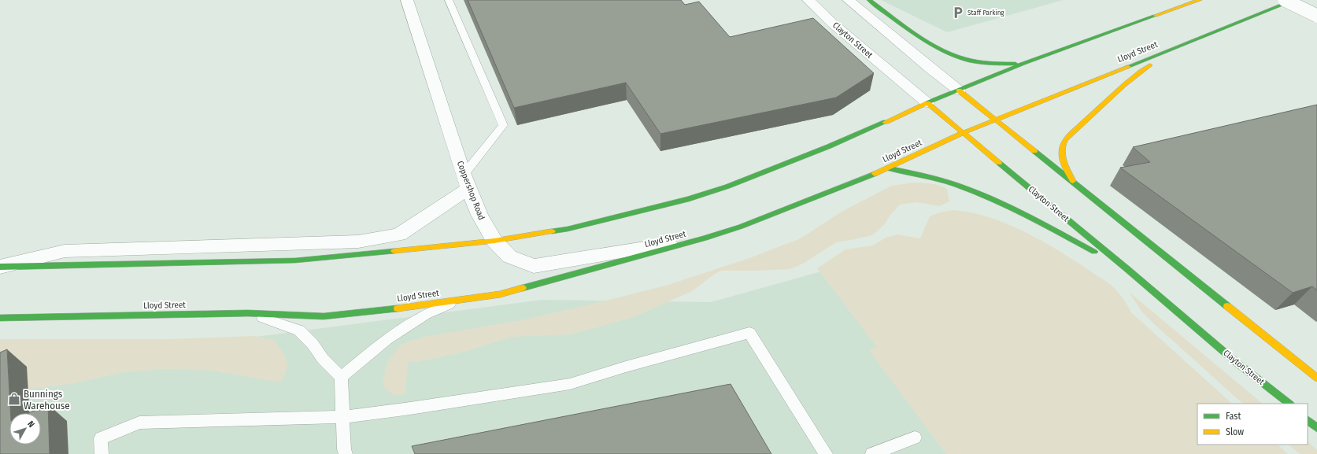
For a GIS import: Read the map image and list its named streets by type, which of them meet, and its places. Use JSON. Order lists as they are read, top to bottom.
{
  "streets": {
    "main road": ["Clayton Street", "Lloyd Street"],
    "street": ["Coppershop Road"]
  },
  "crossings": [
    ["Clayton Street", "Lloyd Street"],
    ["Lloyd Street", "Coppershop Road"]
  ],
  "places": {
    "parking": ["Staff Parking"],
    "shop": ["Bunnings Warehouse"]
  },
  "legend": ["Fast", "Slow"],
  "north": "top right"
}
